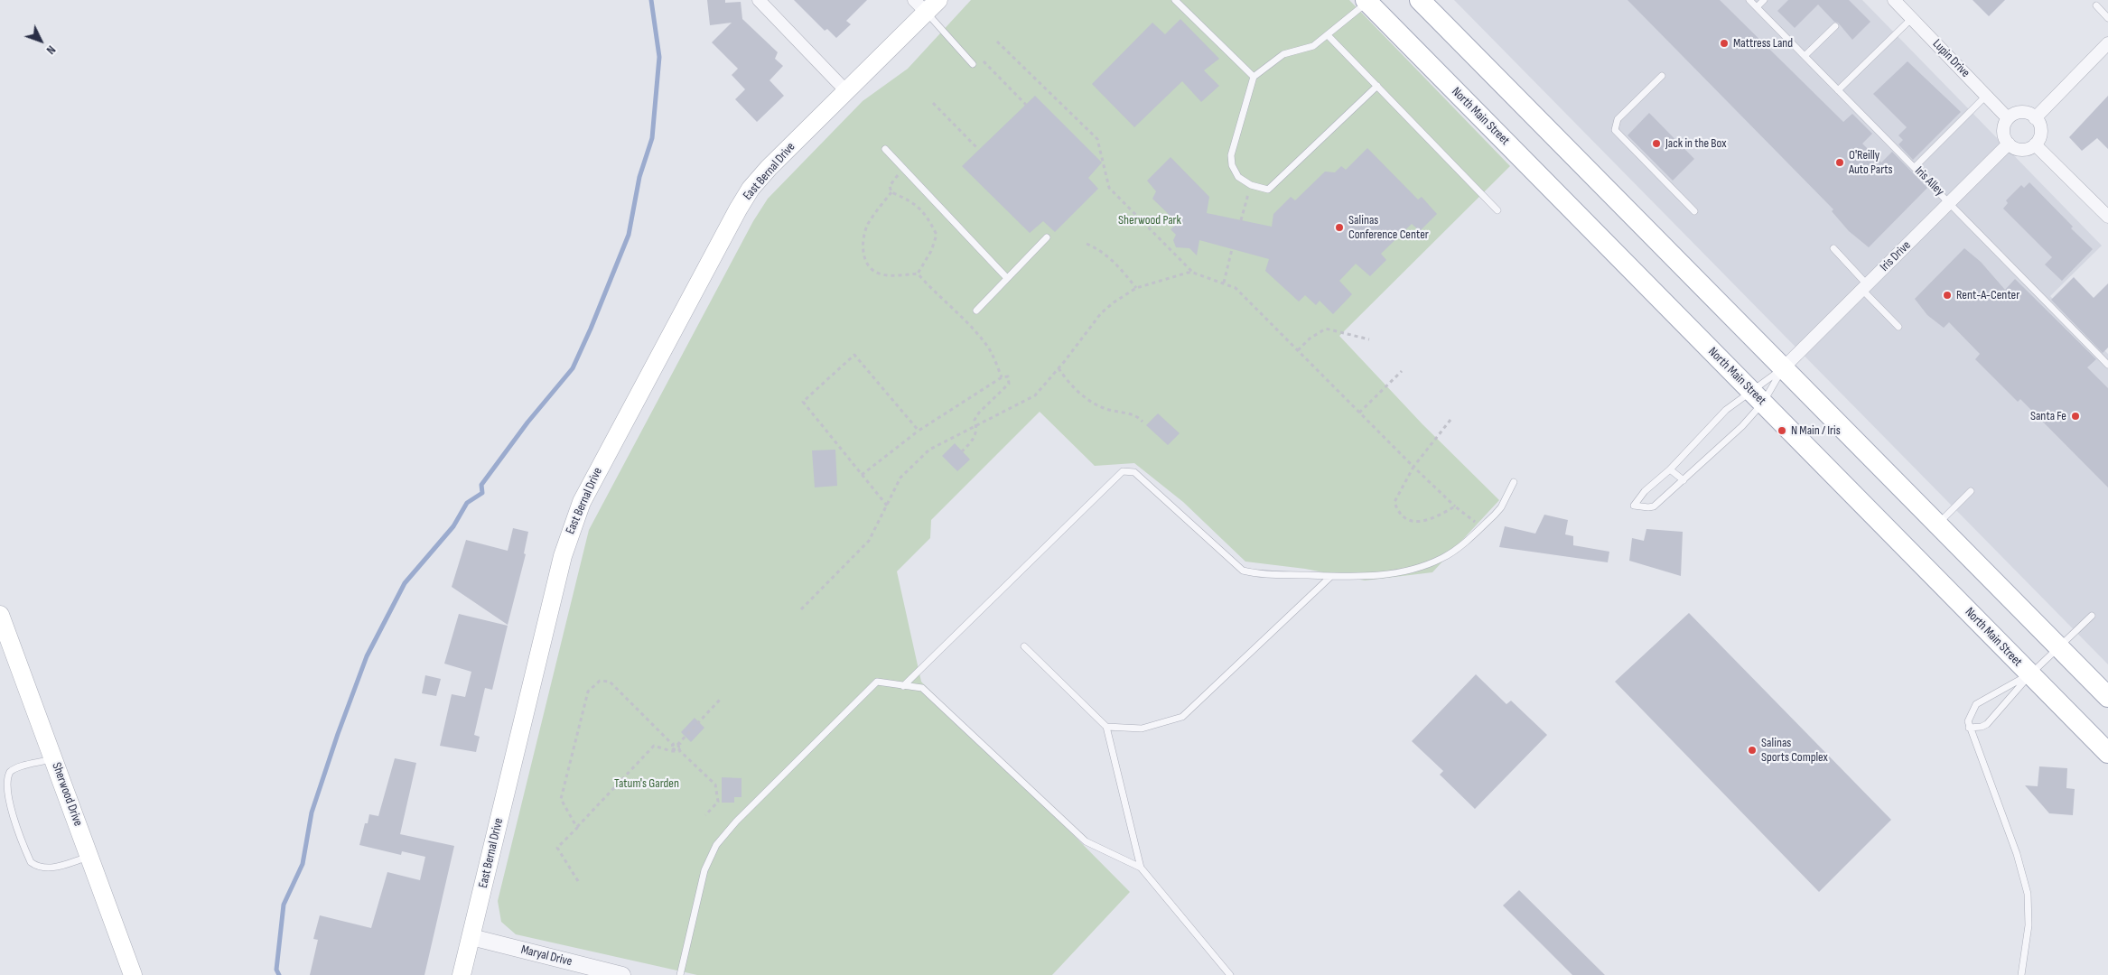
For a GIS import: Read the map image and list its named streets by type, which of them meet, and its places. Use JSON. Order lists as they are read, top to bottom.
{
  "streets": {
    "main road": ["North Main Street", "East Bernal Drive", "Sherwood Drive"],
    "street": ["Lupin Drive", "Iris Drive", "Maryal Drive"],
    "lane": ["Iris Alley"]
  },
  "crossings": [
    ["Lupin Drive", "Iris Drive"],
    ["East Bernal Drive", "Maryal Drive"],
    ["Iris Alley", "Iris Drive"]
  ],
  "parks": ["Sherwood Park", "Tatum's Garden"],
  "places": [
    "Mattress Land",
    "Jack in the Box",
    "O'Reilly Auto Parts",
    "Salinas Conference Center",
    "Rent-A-Center",
    "Santa Fe",
    "N Main / Iris",
    "Salinas Sports Complex"
  ],
  "north": "bottom right"
}
